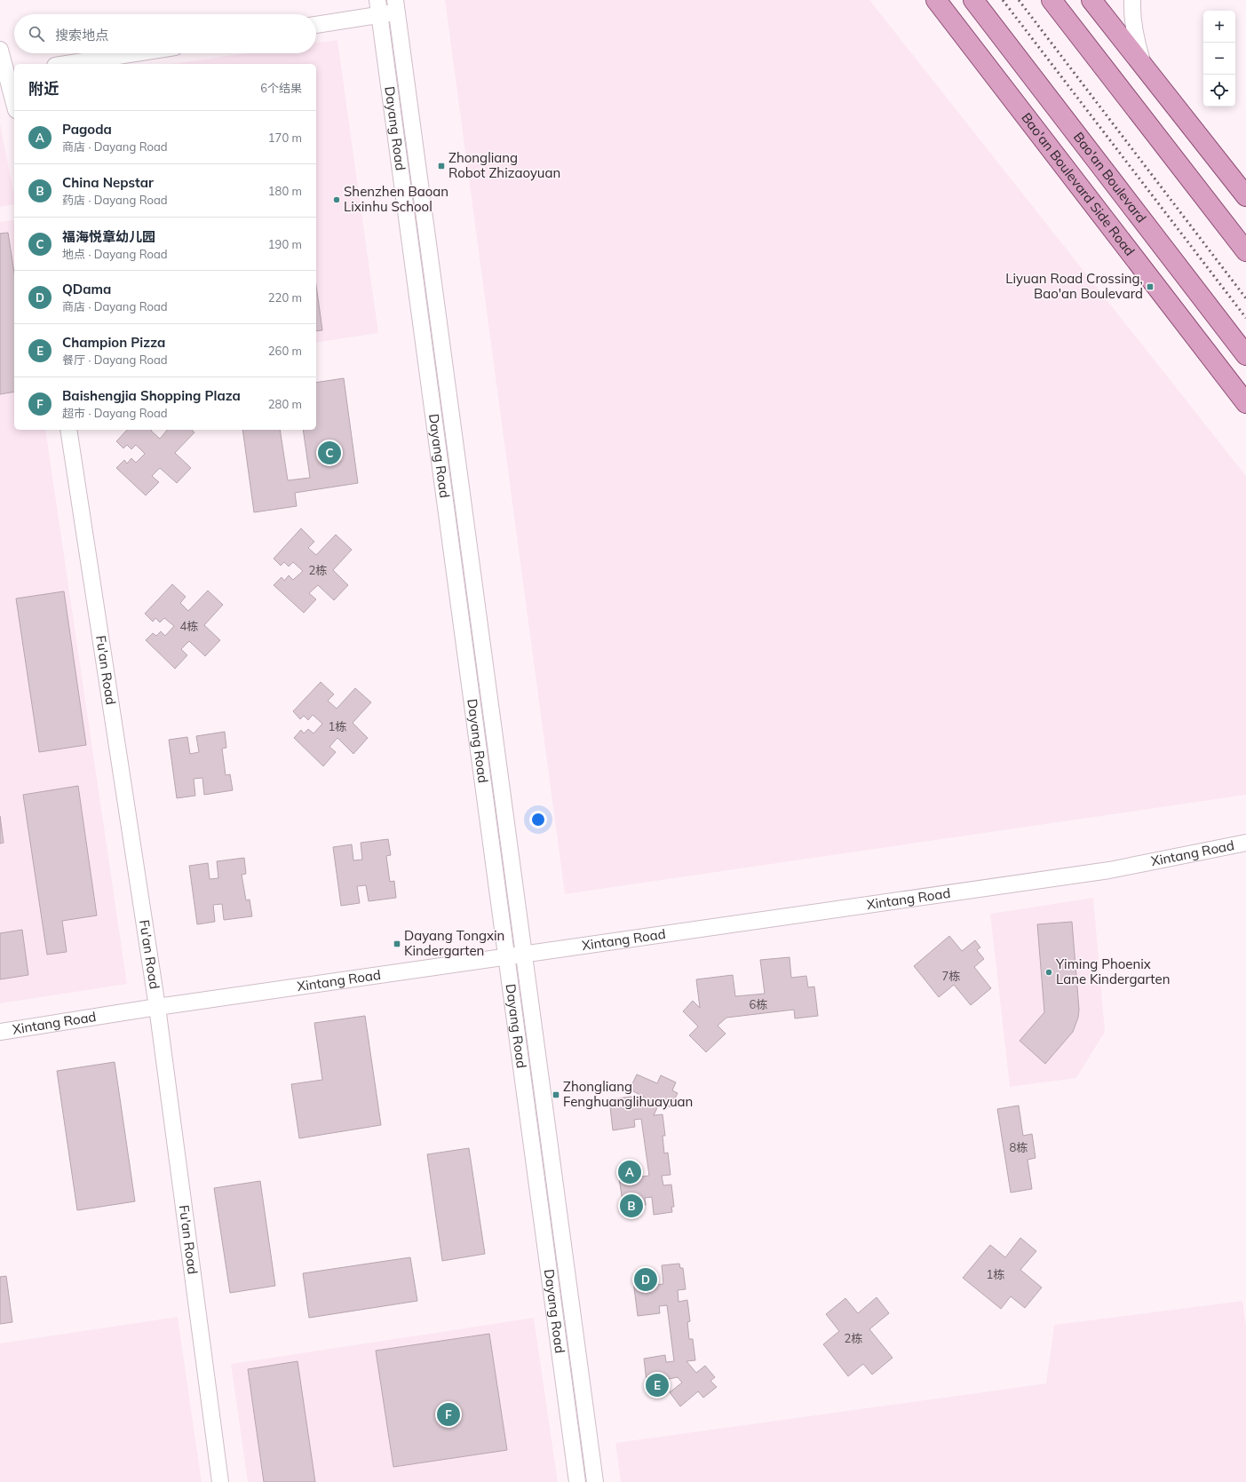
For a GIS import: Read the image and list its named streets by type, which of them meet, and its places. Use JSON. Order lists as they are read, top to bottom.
{
  "streets": {
    "main road": ["Bao'an Boulevard", "Bao'an Boulevard Side Road"],
    "street": ["Dayang Road", "Fu'an Road", "Xintang Road"]
  },
  "crossings": [
    ["Dayang Road", "Xintang Road"],
    ["Fu'an Road", "Xintang Road"]
  ],
  "places": {
    "transit": [
      "Zhongliang Robot Zhizaoyuan",
      "Liyuan Road Crossing, Bao'an Boulevard",
      "Dayang Tongxin Kindergarten",
      "Zhongliang Fenghuanglihuayuan"
    ],
    "other": ["Shenzhen Baoan Lixinhu School", "Yiming Phoenix Lane Kindergarten"]
  },
  "house_numbers": [
    "2栋",
    "4栋",
    "1栋",
    "7栋",
    "6栋",
    "8栋",
    "1栋",
    "2栋"
  ],
  "page": {
    "map_buttons": ["+", "−"],
    "search": "搜索地点",
    "heading": ["附近", "6个结果"],
    "list": [
      {
        "mark": "A",
        "name": "Pagoda",
        "note": "商店 · Dayang Road",
        "value": "170 m"
      },
      {
        "mark": "B",
        "name": "China Nepstar",
        "note": "药店 · Dayang Road",
        "value": "180 m"
      },
      {
        "mark": "C",
        "name": "福海悦章幼儿园",
        "note": "地点 · Dayang Road",
        "value": "190 m"
      },
      {
        "mark": "D",
        "name": "QDama",
        "note": "商店 · Dayang Road",
        "value": "220 m"
      },
      {
        "mark": "E",
        "name": "Champion Pizza",
        "note": "餐厅 · Dayang Road",
        "value": "260 m"
      },
      {
        "mark": "F",
        "name": "Baishengjia Shopping Plaza",
        "note": "超市 · Dayang Road",
        "value": "280 m"
      }
    ],
    "pins": [
      "C",
      "A",
      "B",
      "D",
      "E",
      "F"
    ]
  }
}
